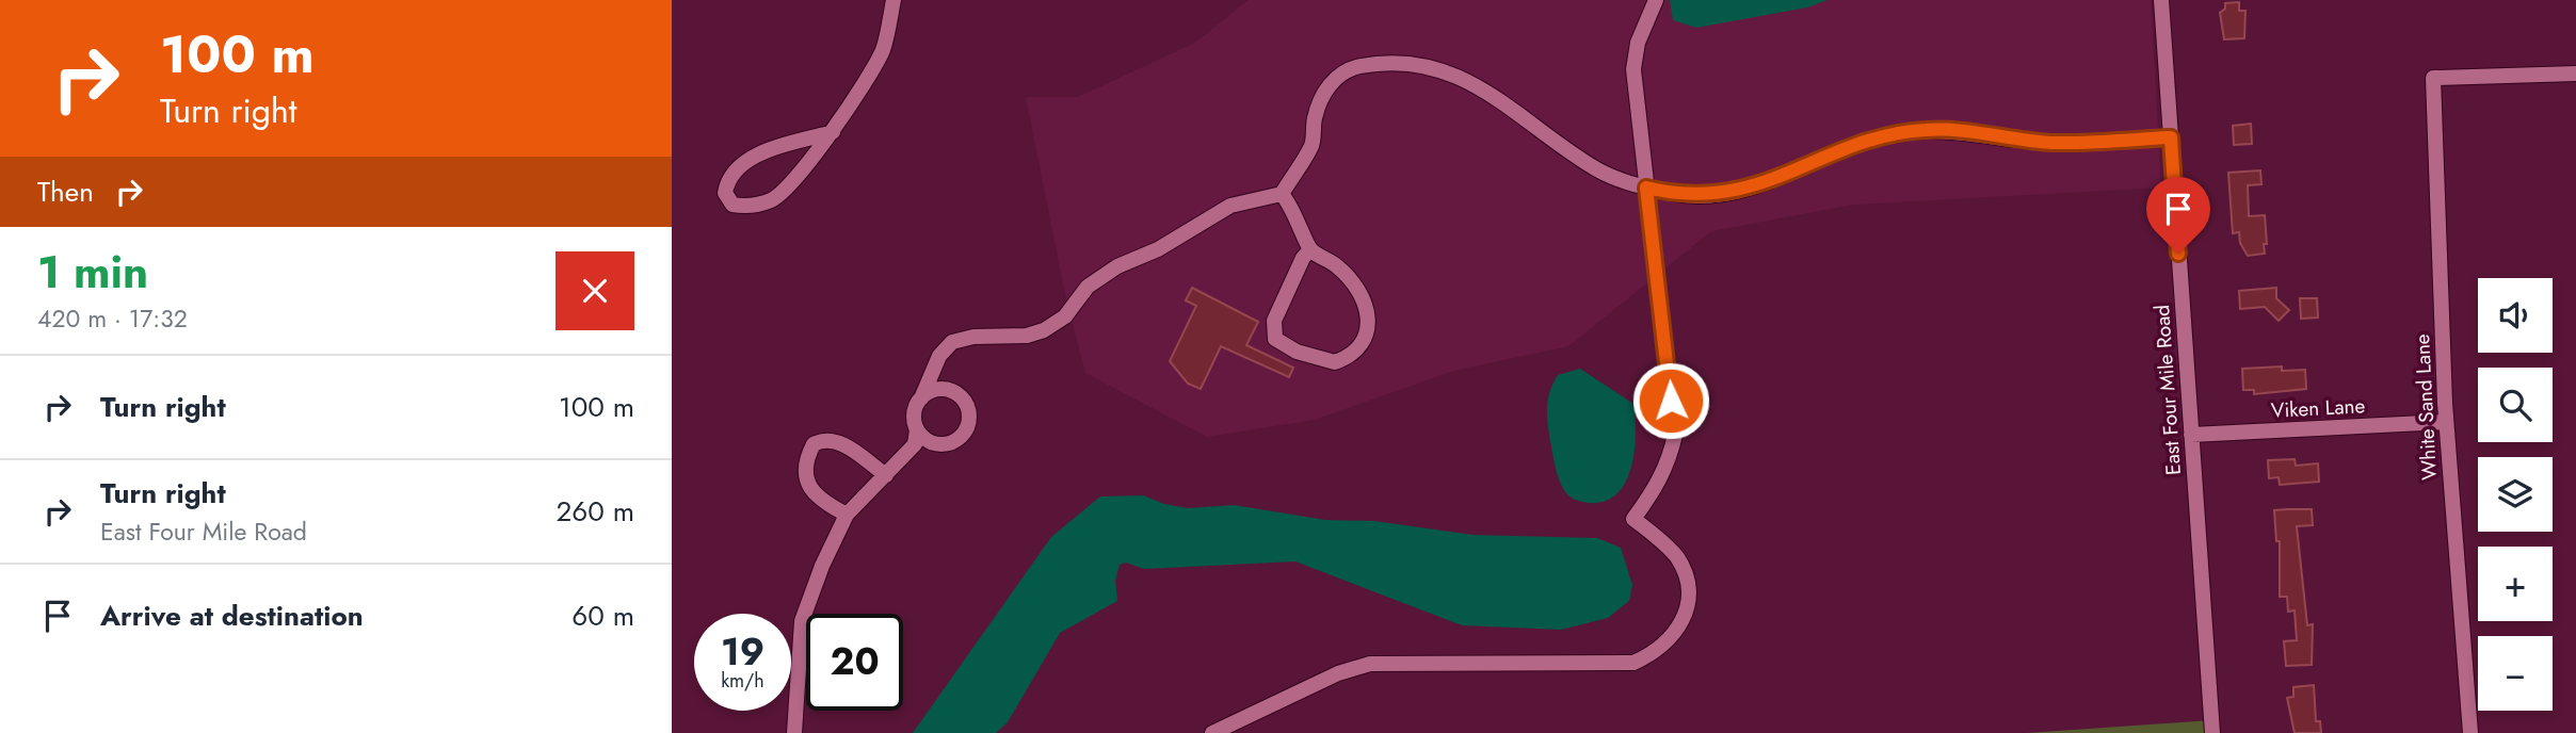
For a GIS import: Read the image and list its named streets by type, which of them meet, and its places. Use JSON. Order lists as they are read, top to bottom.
{
  "streets": {
    "street": ["East Four Mile Road", "White Sand Lane", "Viken Lane"]
  },
  "crossings": [
    ["East Four Mile Road", "Viken Lane"],
    ["White Sand Lane", "Viken Lane"]
  ],
  "page": {
    "turn": ["100 m", "Turn right"],
    "then": "Then",
    "heading": ["1 min", "420 m · 17:32"],
    "map_buttons": ["+", "−"],
    "list": [
      {
        "name": "Turn right",
        "value": "100 m"
      },
      {
        "name": "Turn right",
        "note": "East Four Mile Road",
        "value": "260 m"
      },
      {
        "name": "Arrive at destination",
        "value": "60 m"
      }
    ],
    "speed": "19 km/h",
    "limit": "20"
  }
}
